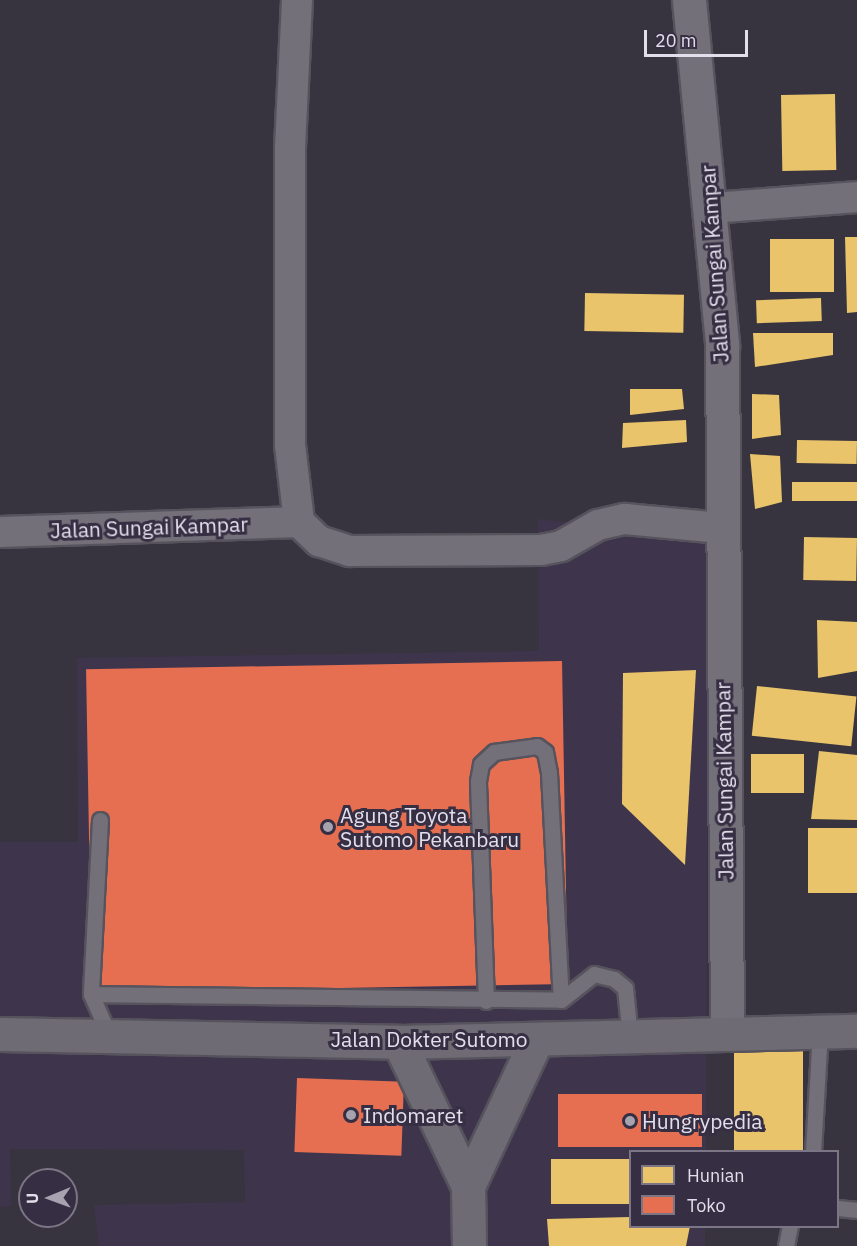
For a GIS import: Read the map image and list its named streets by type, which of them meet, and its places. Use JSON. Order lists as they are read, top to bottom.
{
  "streets": {
    "main road": ["Jalan Dokter Sutomo"],
    "street": ["Jalan Sungai Kampar"]
  },
  "crossings": [
    ["Jalan Sungai Kampar", "Jalan Dokter Sutomo"]
  ],
  "places": ["Agung Toyota Sutomo Pekanbaru", "Indomaret", "Hungrypedia"],
  "legend": ["Hunian", "Toko"],
  "scale_bar": "20 m",
  "north": "left"
}
